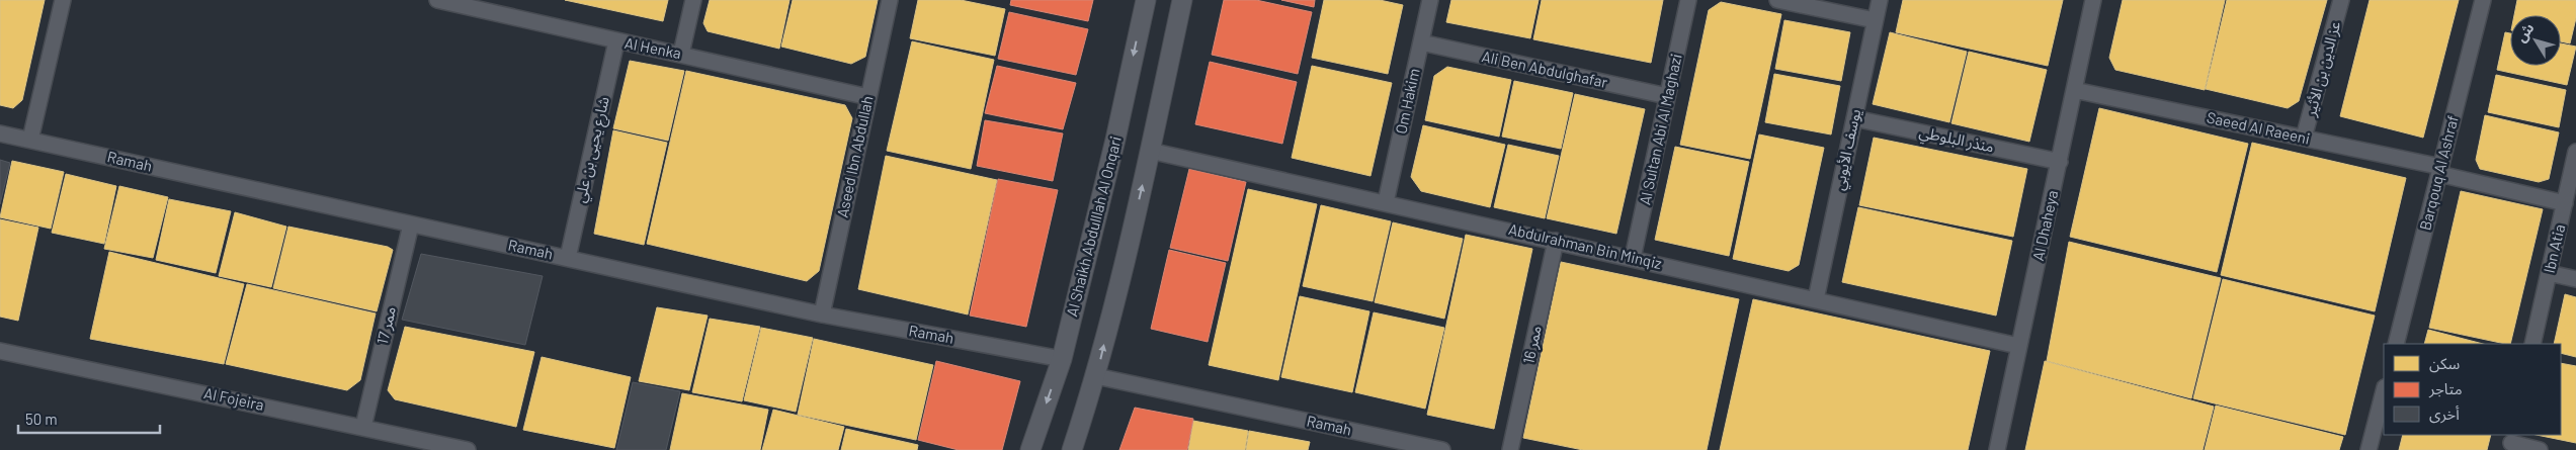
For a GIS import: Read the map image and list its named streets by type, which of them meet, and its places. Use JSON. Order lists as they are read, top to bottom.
{
  "streets": {
    "street": [
      "Al Henka",
      "عز الدين بن الأثير",
      "Ali Ben Abdulghafar",
      "Om Hakim",
      "Saeed Al Raeeni",
      "Al Sultan Abi Al Maghazi",
      "منذر البلوطي",
      "شارع يحيى بن علي",
      "يوسف الأيوبي",
      "Aseed Ibn Abdullah",
      "Ramah",
      "Barqouq Al Ashraf",
      "Al Dhaheya",
      "Al Shaikh Abdulllah Al Onqari",
      "Abdulrahman Bin Minqiz",
      "Ibn Atia",
      "ممر 17",
      "ممر 16",
      "Al Fojeira"
    ]
  },
  "crossings": [
    ["Al Henka", "شارع يحيى بن علي"],
    ["Al Henka", "Aseed Ibn Abdullah"],
    ["عز الدين بن الأثير", "Saeed Al Raeeni"],
    ["Ali Ben Abdulghafar", "Om Hakim"],
    ["Ali Ben Abdulghafar", "Al Sultan Abi Al Maghazi"],
    ["Om Hakim", "Abdulrahman Bin Minqiz"],
    ["Saeed Al Raeeni", "Barqouq Al Ashraf"],
    ["Saeed Al Raeeni", "Al Dhaheya"],
    ["Saeed Al Raeeni", "Ibn Atia"],
    ["Al Sultan Abi Al Maghazi", "Abdulrahman Bin Minqiz"],
    ["منذر البلوطي", "يوسف الأيوبي"],
    ["منذر البلوطي", "Al Dhaheya"],
    ["شارع يحيى بن علي", "Ramah"],
    ["يوسف الأيوبي", "Abdulrahman Bin Minqiz"],
    ["Aseed Ibn Abdullah", "Ramah"],
    ["Ramah", "Al Shaikh Abdulllah Al Onqari"],
    ["Ramah", "ممر 17"],
    ["Al Dhaheya", "Abdulrahman Bin Minqiz"],
    ["Abdulrahman Bin Minqiz", "ممر 16"],
    ["ممر 17", "Al Fojeira"]
  ],
  "legend": ["سكن", "متاجر", "أخرى"],
  "scale_bar": "50 m",
  "north": "top left"
}
